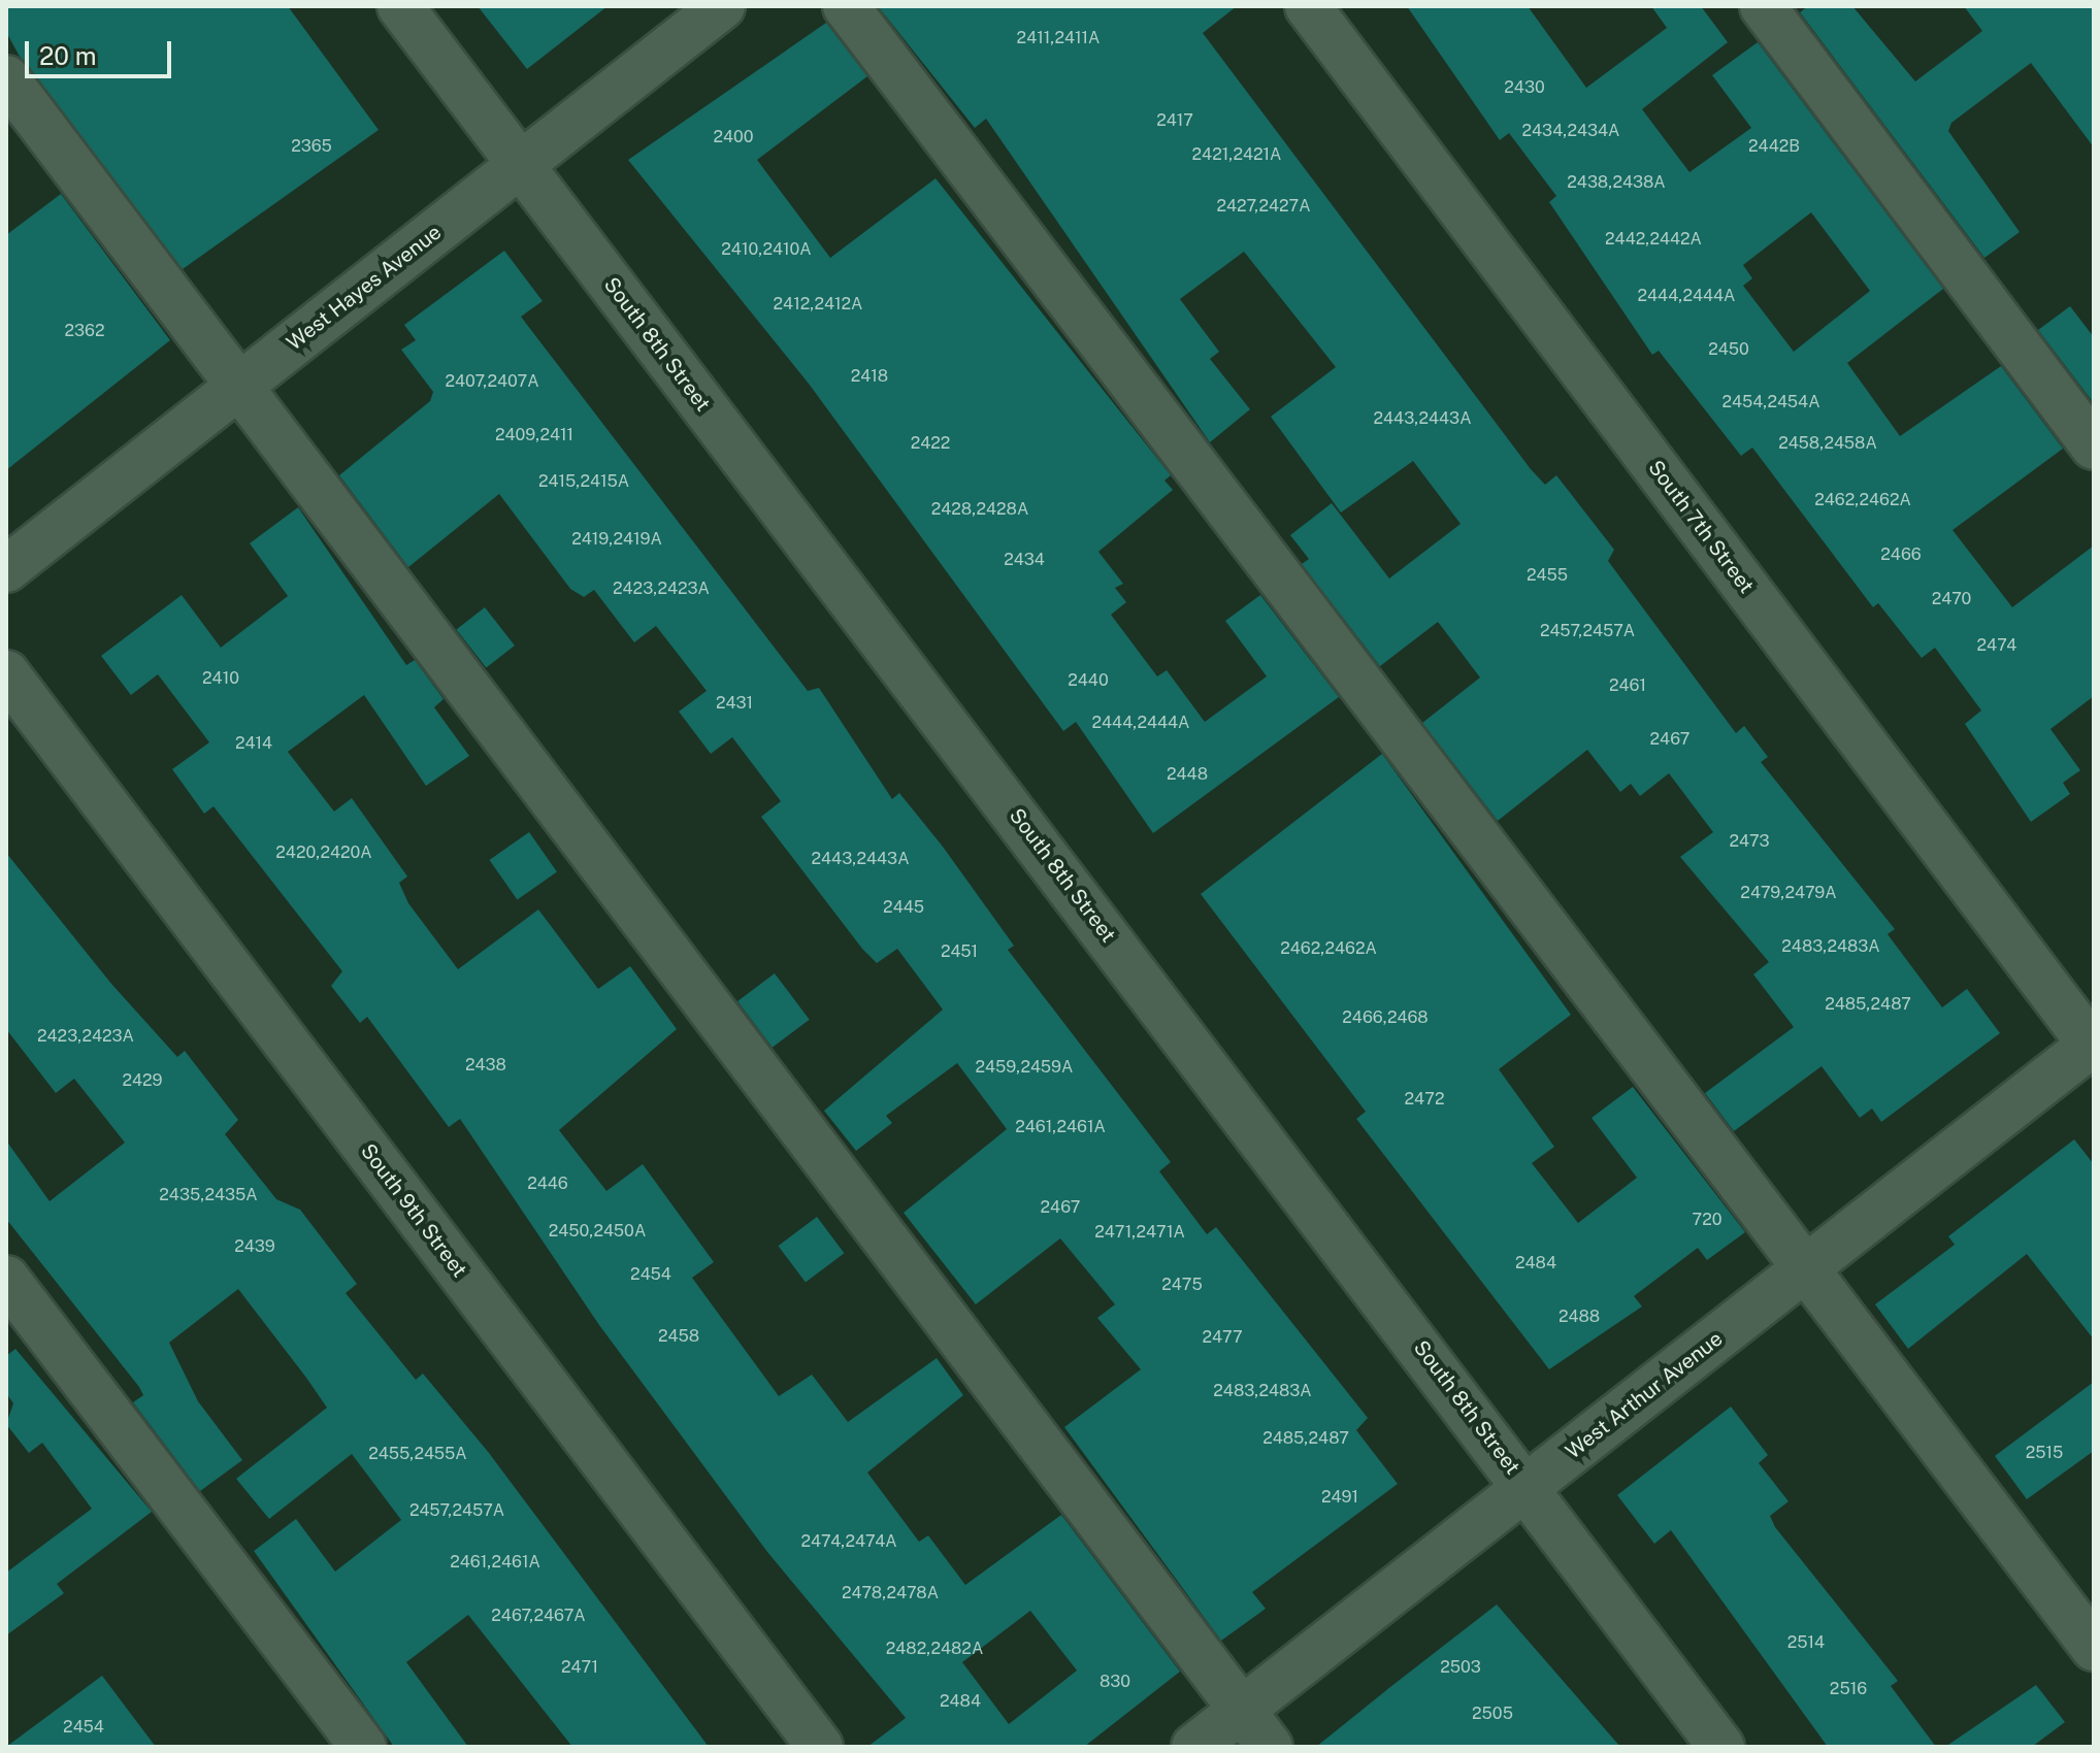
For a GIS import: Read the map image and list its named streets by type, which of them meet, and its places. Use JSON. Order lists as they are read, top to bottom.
{
  "streets": {
    "street": [
      "West Hayes Avenue",
      "South 8th Street",
      "South 7th Street",
      "South 9th Street",
      "West Arthur Avenue"
    ]
  },
  "crossings": [
    ["West Hayes Avenue", "South 8th Street"],
    ["South 8th Street", "West Arthur Avenue"],
    ["South 7th Street", "West Arthur Avenue"]
  ],
  "house_numbers": [
    "2411,2411A",
    "2430",
    "2417",
    "2434,2434A",
    "2400",
    "2365",
    "2442B",
    "2421,2421A",
    "2438,2438A",
    "2427,2427A",
    "2442,2442A",
    "2410,2410A",
    "2444,2444A",
    "2412,2412A",
    "2362",
    "2450",
    "2418",
    "2407,2407A",
    "2454,2454A",
    "2443,2443A",
    "2409,2411",
    "2422",
    "2458,2458A",
    "2415,2415A",
    "2462,2462A",
    "2428,2428A",
    "2419,2419A",
    "2466",
    "2434",
    "2455",
    "2423,2423A",
    "2470",
    "2457,2457A",
    "2474",
    "2410",
    "2440",
    "2461",
    "2431",
    "2444,2444A",
    "2467",
    "2414",
    "2448",
    "2473",
    "2420,2420A",
    "2443,2443A",
    "2479,2479A",
    "2445",
    "2483,2483A",
    "2462,2462A",
    "2451",
    "2485,2487",
    "2466,2468",
    "2423,2423A",
    "2438",
    "2459,2459A",
    "2429",
    "2472",
    "2461,2461A",
    "2446",
    "2435,2435A",
    "2467",
    "720",
    "2450,2450A",
    "2471,2471A",
    "2439",
    "2484",
    "2454",
    "2475",
    "2488",
    "2458",
    "2477",
    "2483,2483A",
    "2485,2487",
    "2515",
    "2455,2455A",
    "2491",
    "2457,2457A",
    "2474,2474A",
    "2461,2461A",
    "2478,2478A",
    "2467,2467A",
    "2514",
    "2482,2482A",
    "2471",
    "2503",
    "830",
    "2516",
    "2484",
    "2505",
    "2454"
  ],
  "scale_bar": "20 m"
}
